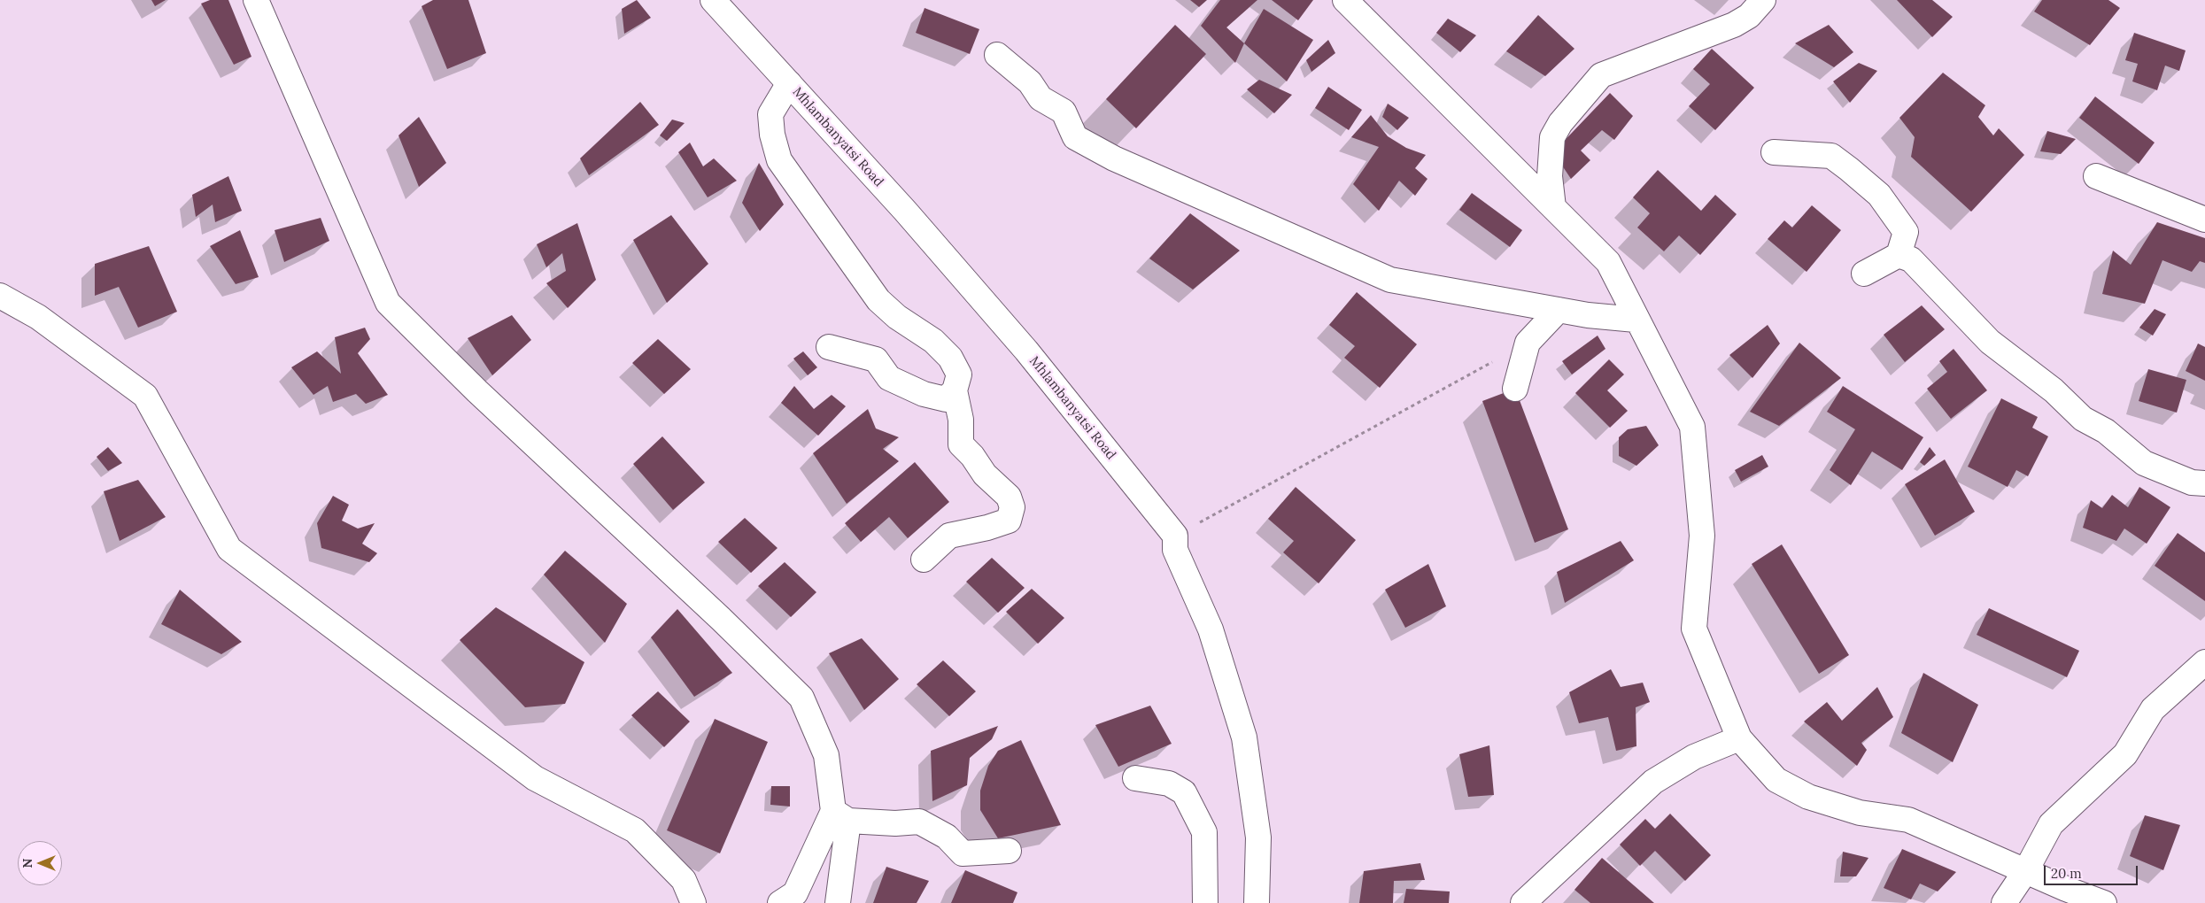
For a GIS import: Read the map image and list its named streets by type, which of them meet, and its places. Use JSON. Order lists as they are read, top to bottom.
{
  "streets": {
    "street": ["Mhlambanyatsi Road"]
  },
  "scale_bar": "20 m",
  "north": "left"
}
